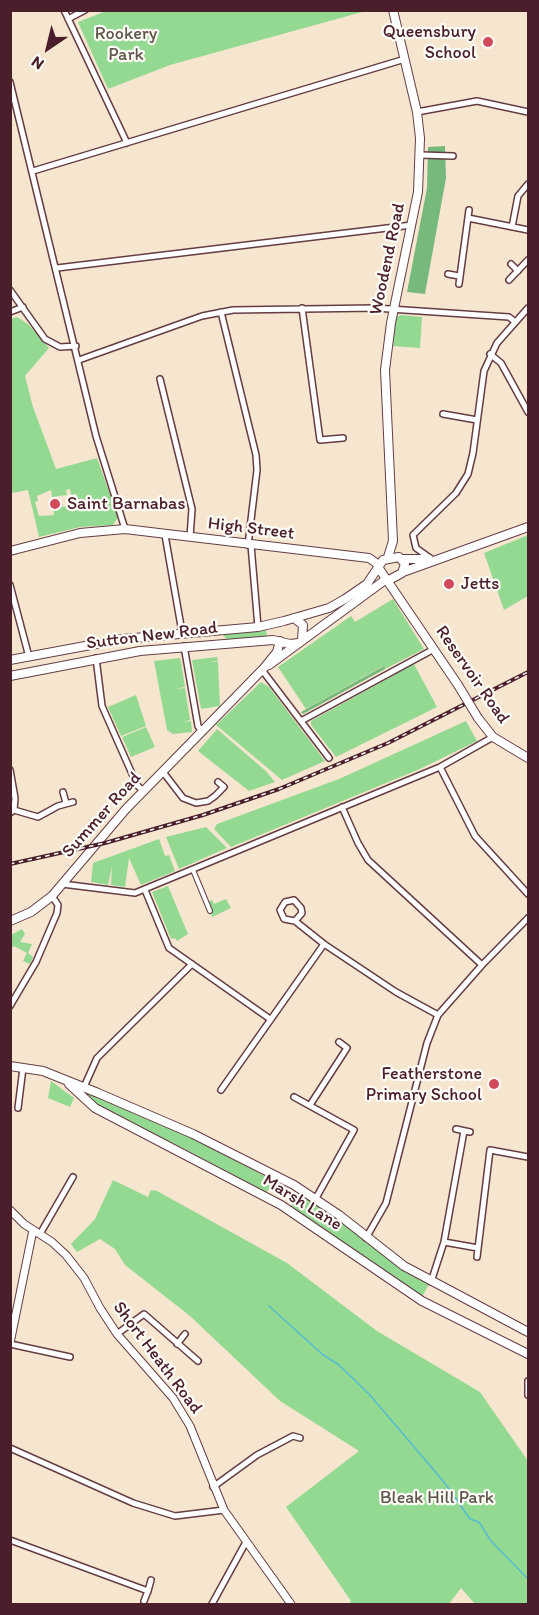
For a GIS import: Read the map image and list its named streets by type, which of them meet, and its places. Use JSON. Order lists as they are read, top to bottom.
{
  "streets": {
    "main road": [
      "Woodend Road",
      "High Street",
      "Sutton New Road",
      "Reservoir Road",
      "Summer Road",
      "Marsh Lane"
    ],
    "street": ["Short Heath Road"]
  },
  "crossings": [
    ["Woodend Road", "High Street"],
    ["Woodend Road", "Reservoir Road"],
    ["Woodend Road", "Summer Road"],
    ["High Street", "Reservoir Road"],
    ["High Street", "Summer Road"],
    ["Sutton New Road", "Summer Road"],
    ["Reservoir Road", "Summer Road"]
  ],
  "parks": ["Rookery Park", "Bleak Hill Park"],
  "places": [
    "Queensbury School",
    "Saint Barnabas",
    "Jetts",
    "Featherstone Primary School"
  ],
  "north": "bottom left"
}
